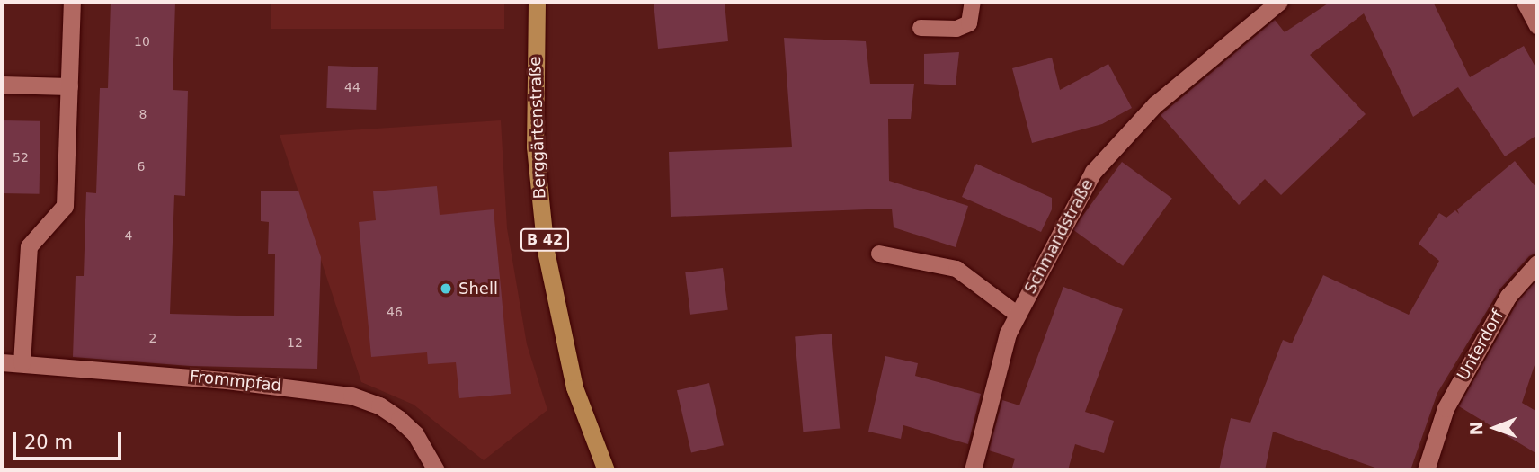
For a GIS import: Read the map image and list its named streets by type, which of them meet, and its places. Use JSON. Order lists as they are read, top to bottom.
{
  "streets": {
    "main road": ["Berggärtenstraße", "B 42"],
    "street": ["Schmandstraße", "Unterdorf", "Frommpfad"]
  },
  "places": ["Shell"],
  "house_numbers": [
    "10",
    "44",
    "8",
    "52",
    "6",
    "4",
    "46",
    "2",
    "12"
  ],
  "scale_bar": "20 m",
  "north": "left"
}
